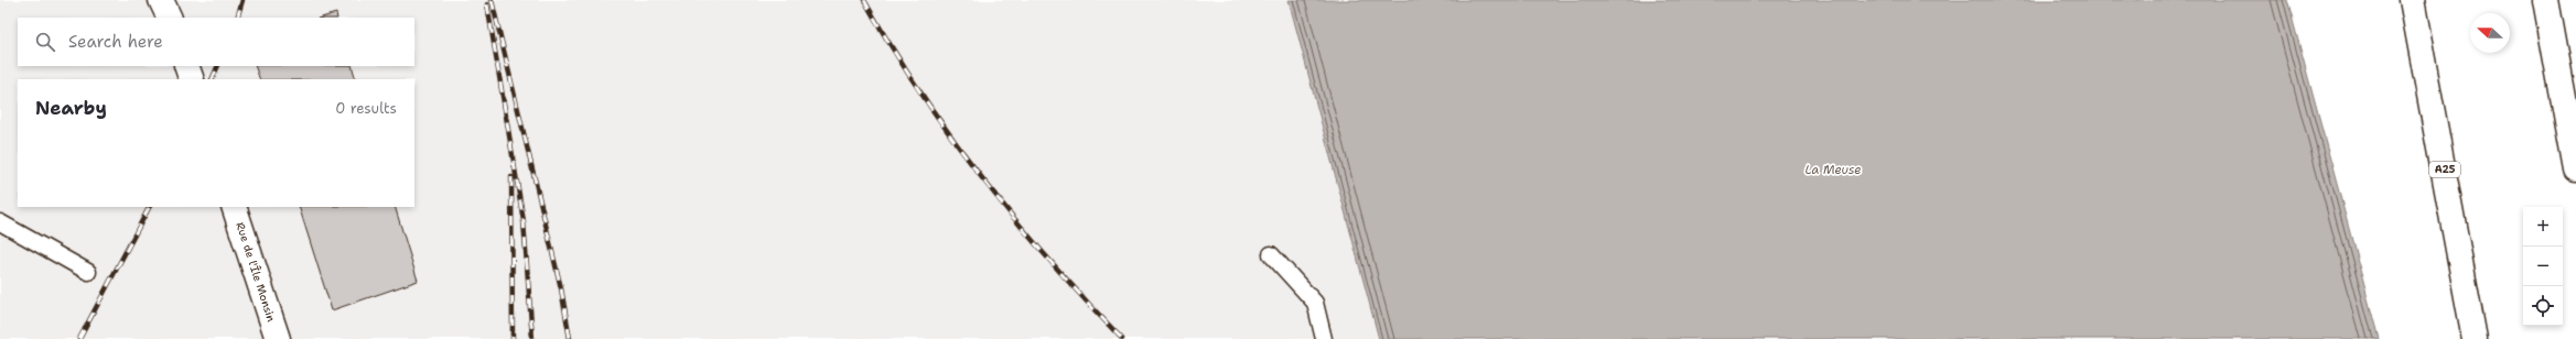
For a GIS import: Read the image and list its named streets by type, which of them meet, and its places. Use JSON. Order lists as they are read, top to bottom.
{
  "streets": {
    "main road": ["A25", "Rue de l'Île Monsin"]
  },
  "water": ["La Meuse"],
  "north": "left",
  "page": {
    "search": "Search here",
    "heading": ["Nearby", "0 results"],
    "map_buttons": ["+", "−"]
  }
}
